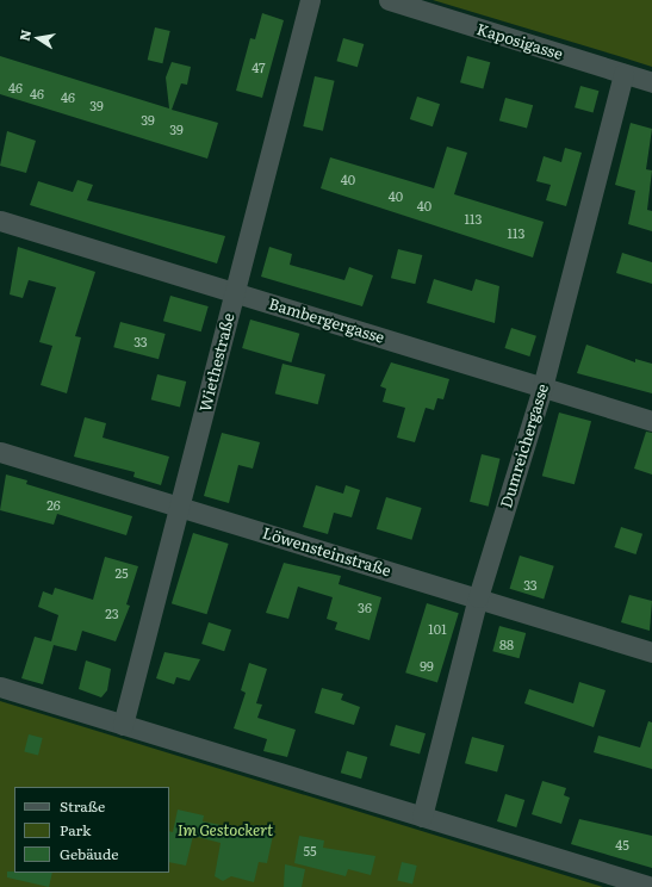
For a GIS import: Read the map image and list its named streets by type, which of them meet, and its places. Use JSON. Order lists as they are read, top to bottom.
{
  "streets": {
    "street": [
      "Kaposigasse",
      "Bambergergasse",
      "Wiethestraße",
      "Dumreichergasse",
      "Löwensteinstraße"
    ]
  },
  "crossings": [
    ["Kaposigasse", "Dumreichergasse"],
    ["Bambergergasse", "Wiethestraße"],
    ["Bambergergasse", "Dumreichergasse"],
    ["Wiethestraße", "Löwensteinstraße"],
    ["Dumreichergasse", "Löwensteinstraße"]
  ],
  "parks": ["Im Gestockert"],
  "house_numbers": [
    "47",
    "46",
    "46",
    "46",
    "39",
    "39",
    "39",
    "40",
    "40",
    "40",
    "113",
    "113",
    "33",
    "26",
    "25",
    "33",
    "36",
    "23",
    "101",
    "88",
    "99",
    "45",
    "55"
  ],
  "legend": ["Straße", "Park", "Gebäude"],
  "north": "left"
}
